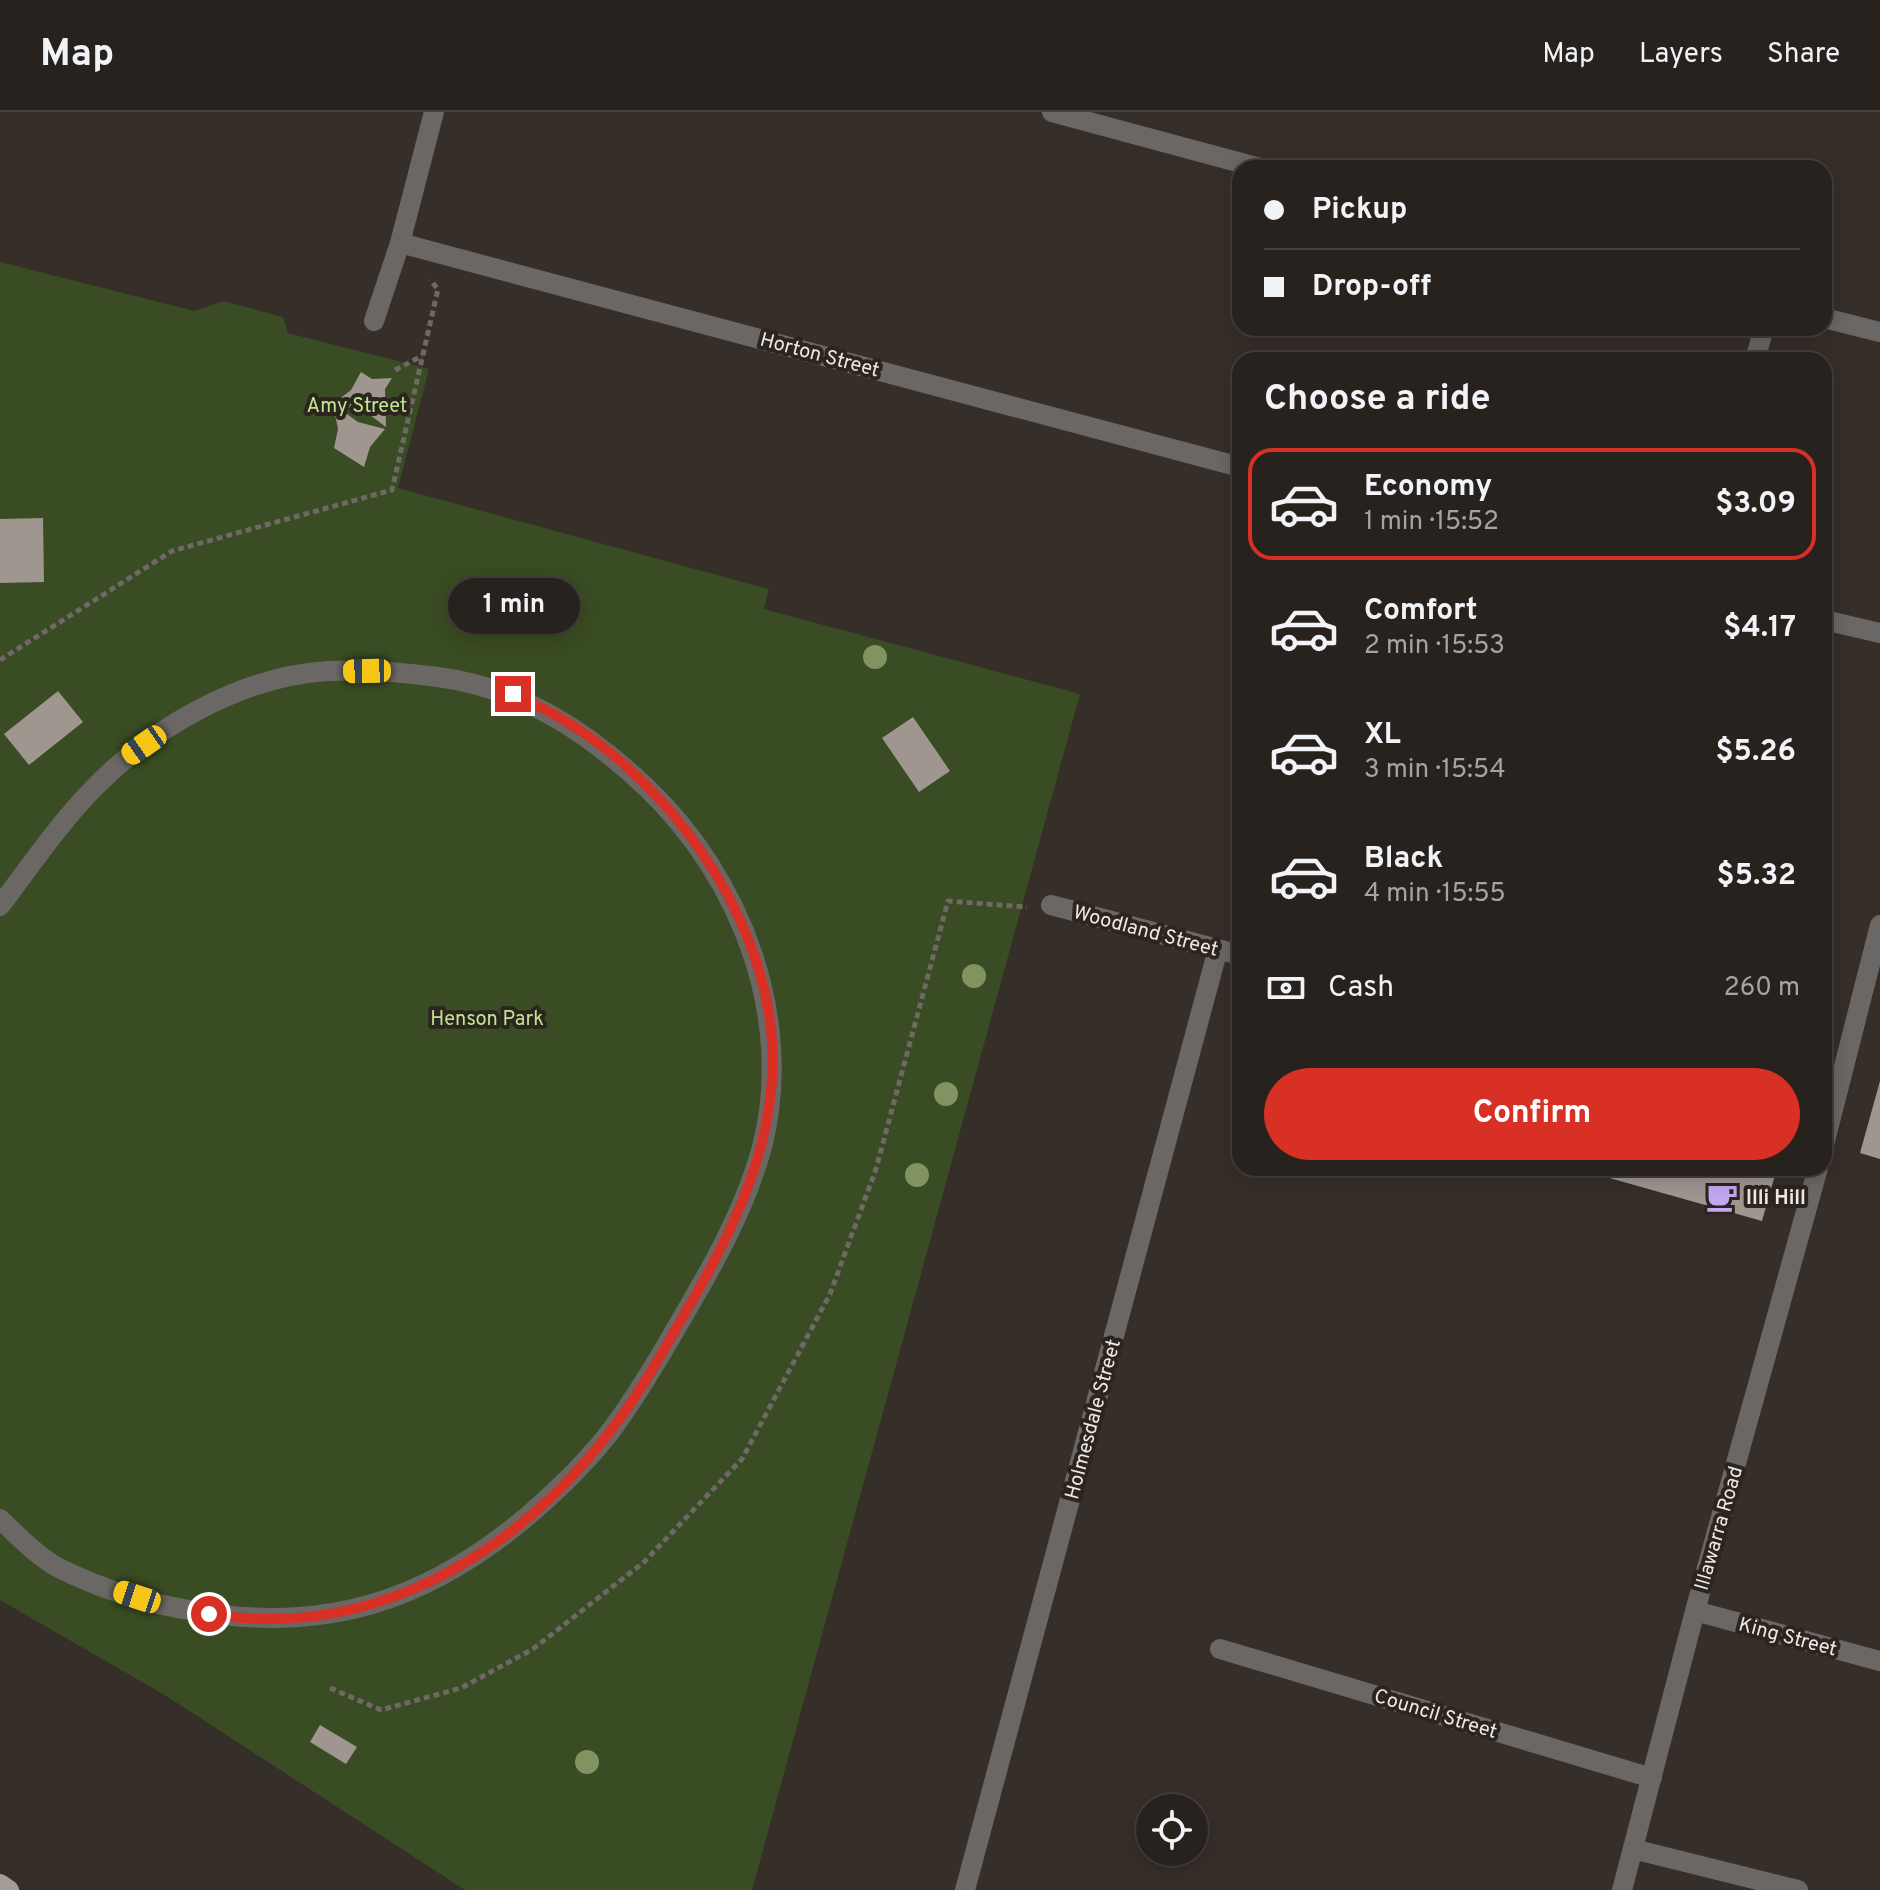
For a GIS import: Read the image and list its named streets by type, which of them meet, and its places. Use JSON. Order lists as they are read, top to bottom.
{
  "streets": {
    "street": [
      "Horton Street",
      "Woodland Street",
      "Holmesdale Street",
      "Illawarra Road",
      "King Street",
      "Council Street"
    ]
  },
  "crossings": [
    ["Woodland Street", "Holmesdale Street"],
    ["Illawarra Road", "King Street"],
    ["Illawarra Road", "Council Street"]
  ],
  "parks": ["Amy Street", "Henson Park"],
  "places": {
    "cafe": ["Illi Hill"]
  },
  "page": {
    "header": "Map",
    "nav": ["Map", "Layers", "Share"],
    "banner": ["Pickup", "Drop-off"],
    "heading": "Choose a ride",
    "list": [
      {
        "name": "Economy",
        "note": "1 min · 15:52",
        "value": "$3.09"
      },
      {
        "name": "Comfort",
        "note": "2 min · 15:53",
        "value": "$4.17"
      },
      {
        "name": "XL",
        "note": "3 min · 15:54",
        "value": "$5.26"
      },
      {
        "name": "Black",
        "note": "4 min · 15:55",
        "value": "$5.32"
      }
    ],
    "bubble": "1 min",
    "pay": ["Cash", "260 m"],
    "buttons": "Confirm"
  }
}
